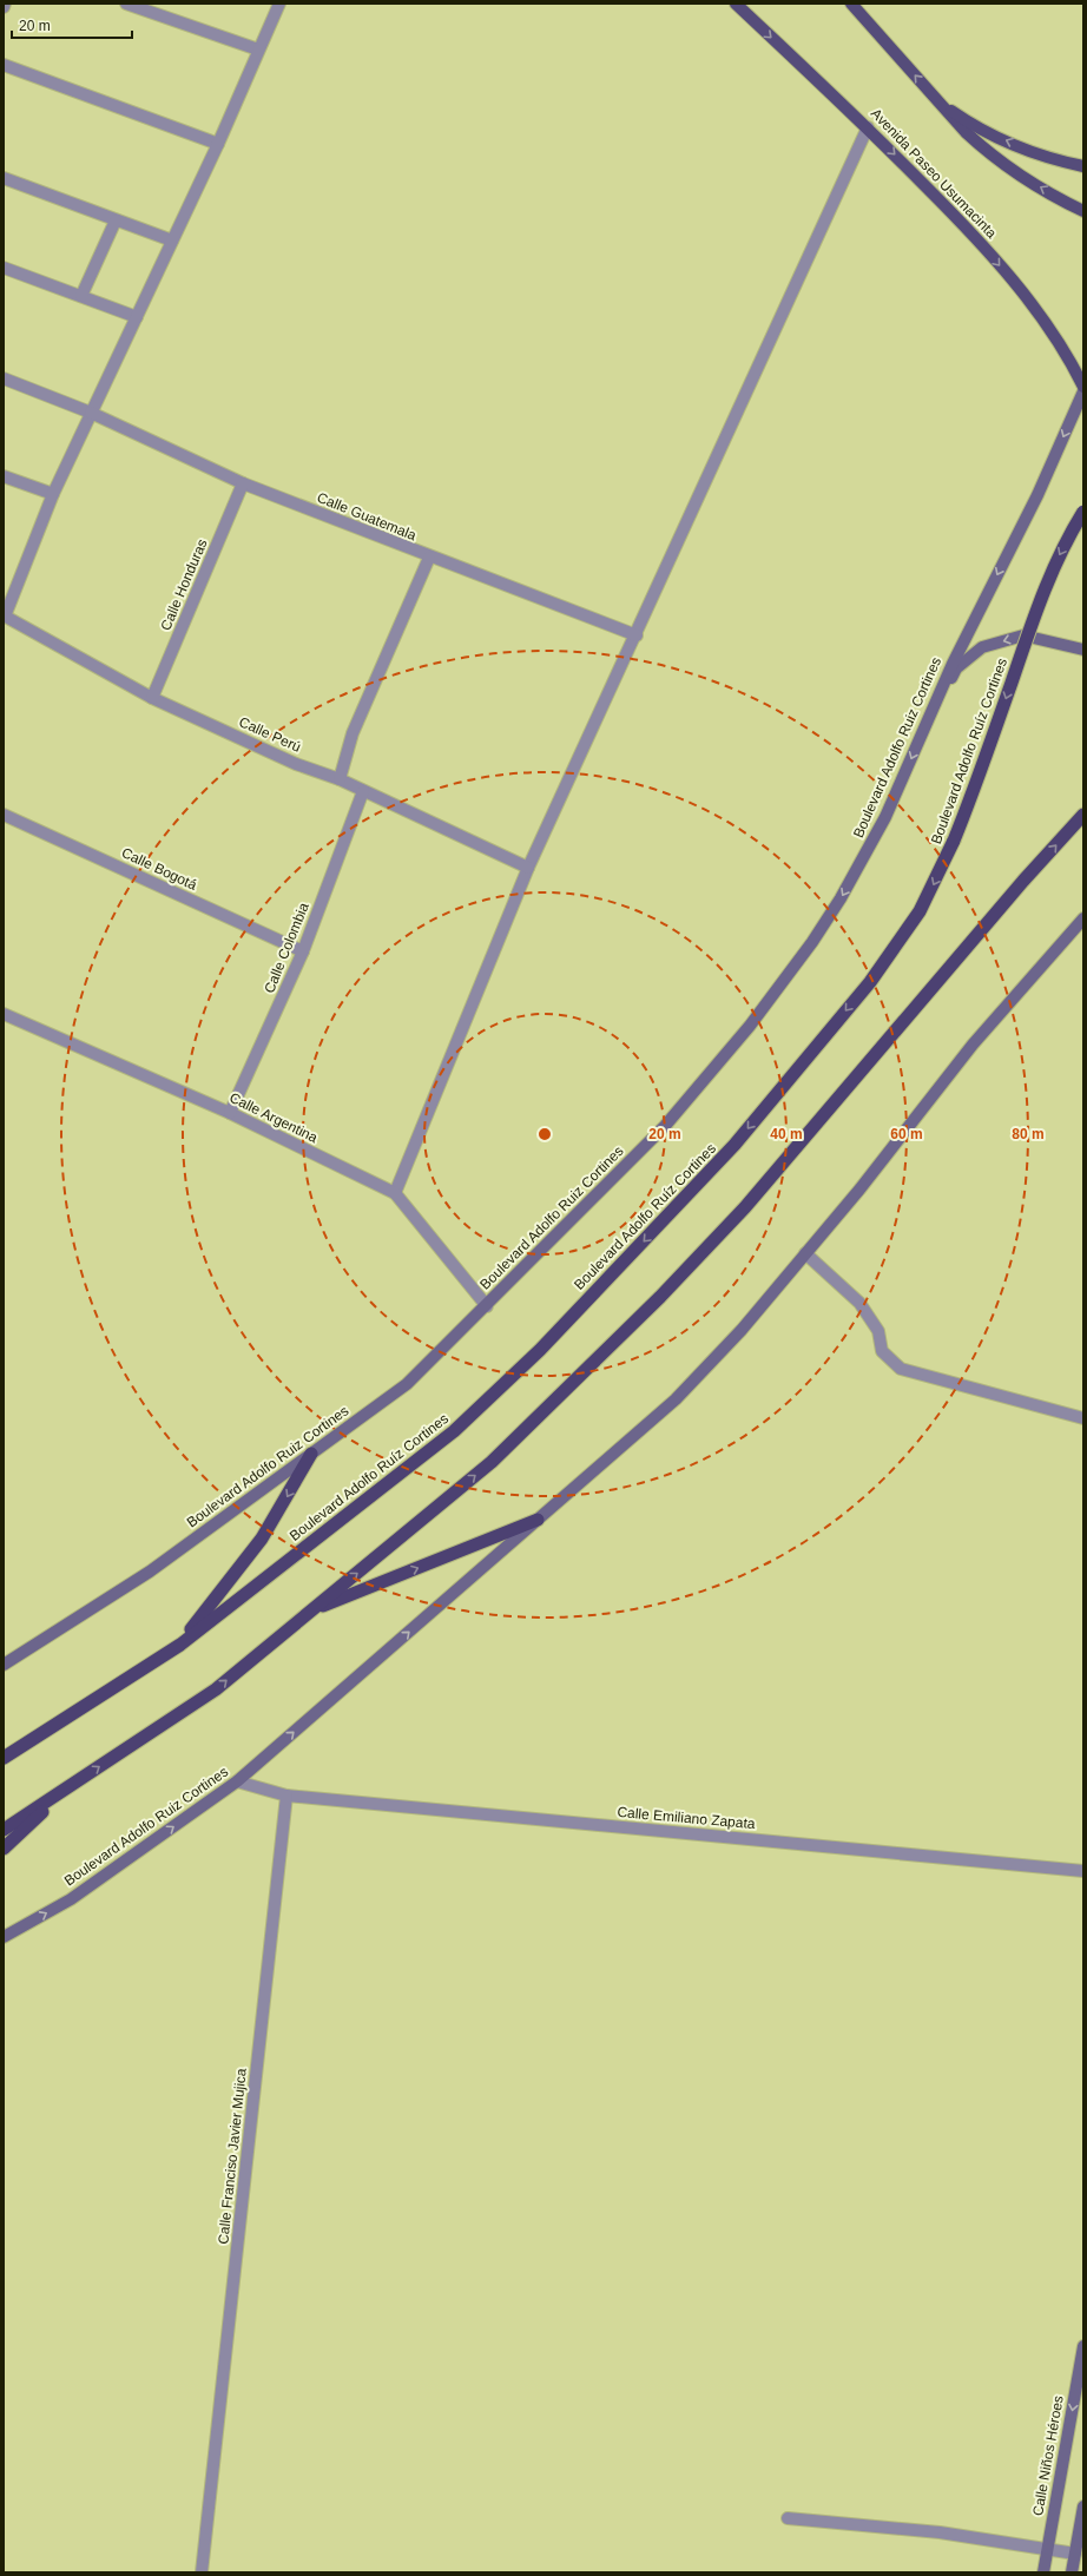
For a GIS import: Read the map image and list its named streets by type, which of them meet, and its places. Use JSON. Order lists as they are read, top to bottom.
{
  "streets": {
    "highway": ["Boulevard Adolfo Ruíz Cortines"],
    "main road": ["Avenida Paseo Usumacinta", "Boulevard Adolfo Ruiz Cortines", "Calle Niños Héroes"],
    "street": [
      "Calle Guatemala",
      "Calle Honduras",
      "Calle Perú",
      "Calle Bogotá",
      "Calle Colombia",
      "Calle Argentina",
      "Calle Emiliano Zapata",
      "Calle Franciso Javier Mujica"
    ]
  },
  "crossings": [
    ["Calle Guatemala", "Calle Honduras"],
    ["Calle Honduras", "Calle Perú"],
    ["Calle Perú", "Calle Colombia"],
    ["Boulevard Adolfo Ruiz Cortines", "Calle Argentina"],
    ["Calle Bogotá", "Calle Colombia"],
    ["Calle Colombia", "Calle Argentina"],
    ["Calle Emiliano Zapata", "Calle Franciso Javier Mujica"]
  ],
  "one_way": ["Calle Niños Héroes"],
  "scale_bar": "20 m",
  "rings": [
    "20 m",
    "40 m",
    "60 m",
    "80 m"
  ]
}
